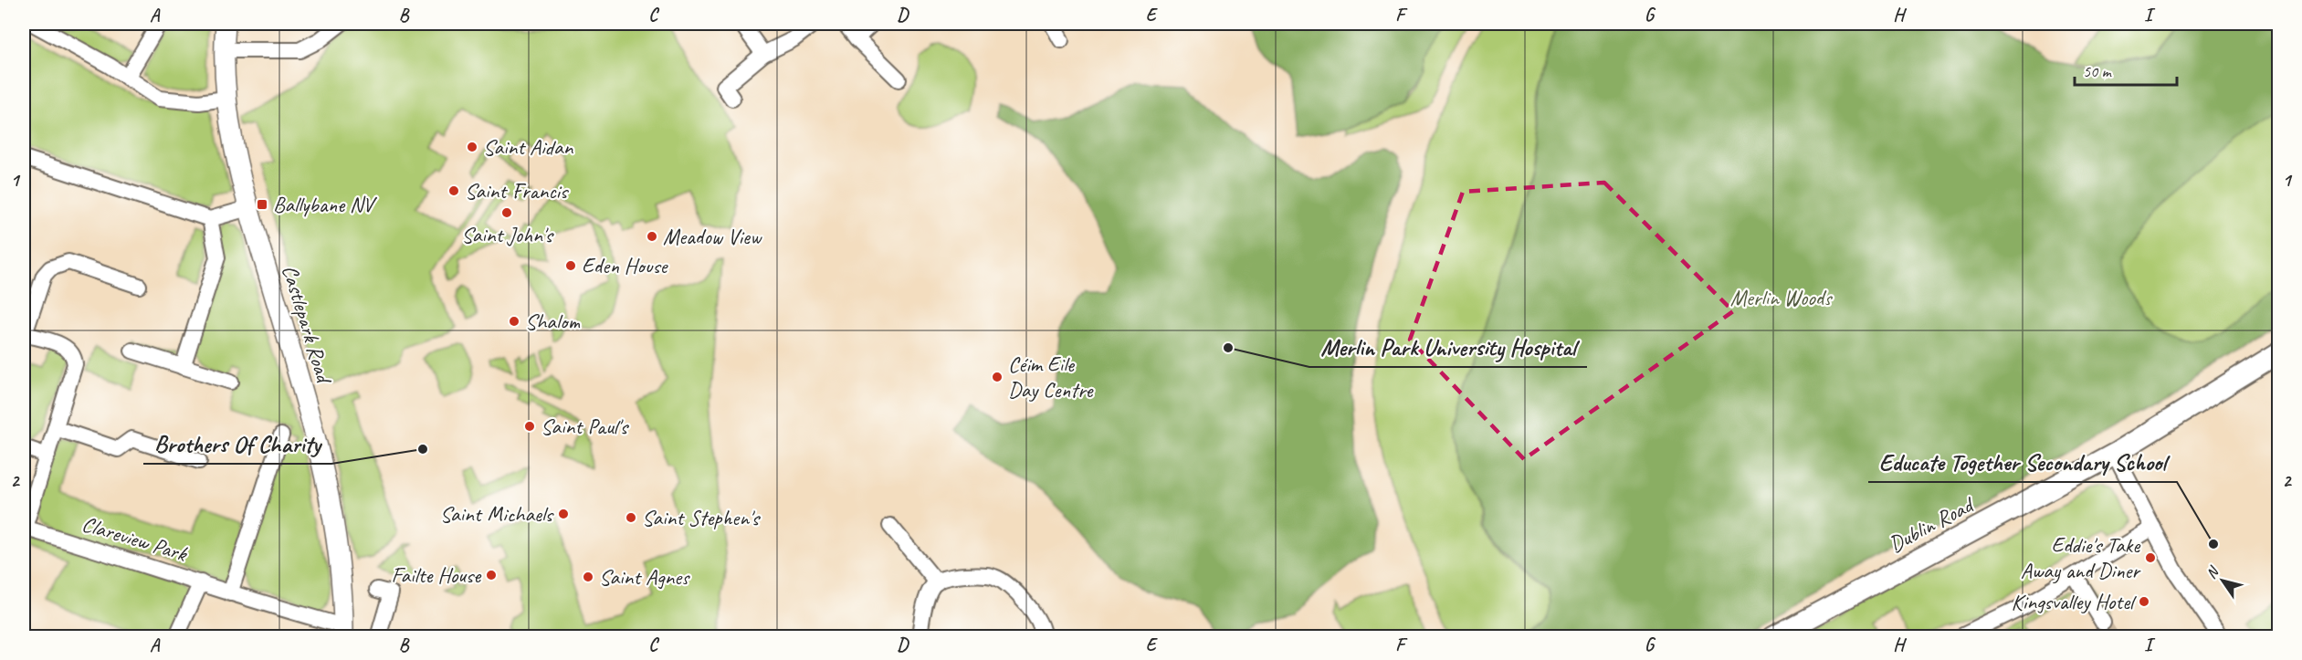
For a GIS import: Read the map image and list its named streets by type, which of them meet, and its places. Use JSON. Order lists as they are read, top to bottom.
{
  "streets": {
    "main road": ["Dublin Road"],
    "street": ["Castlepark Road", "Clareview Park"]
  },
  "crossings": [
    ["Castlepark Road", "Clareview Park"]
  ],
  "parks": ["Merlin Woods"],
  "places": {
    "other": [
      "Saint Aidan",
      "Saint Francis",
      "Saint John's",
      "Meadow View",
      "Eden House",
      "Shalom",
      "Merlin Park University Hospital",
      "Céim Eile Day Centre",
      "Saint Paul's",
      "Brothers Of Charity",
      "Saint Michaels",
      "Saint Stephen's",
      "Educate Together Secondary School",
      "Eddie's Take Away and Diner",
      "Failte House",
      "Saint Agnes",
      "Kingsvalley Hotel"
    ],
    "transit": ["Ballybane NV"]
  },
  "scale_bar": "50 m",
  "north": "top left",
  "grid": {
    "columns": [
      "A",
      "B",
      "C",
      "D",
      "E",
      "F",
      "G",
      "H",
      "I"
    ],
    "rows": ["1", "2"]
  }
}
